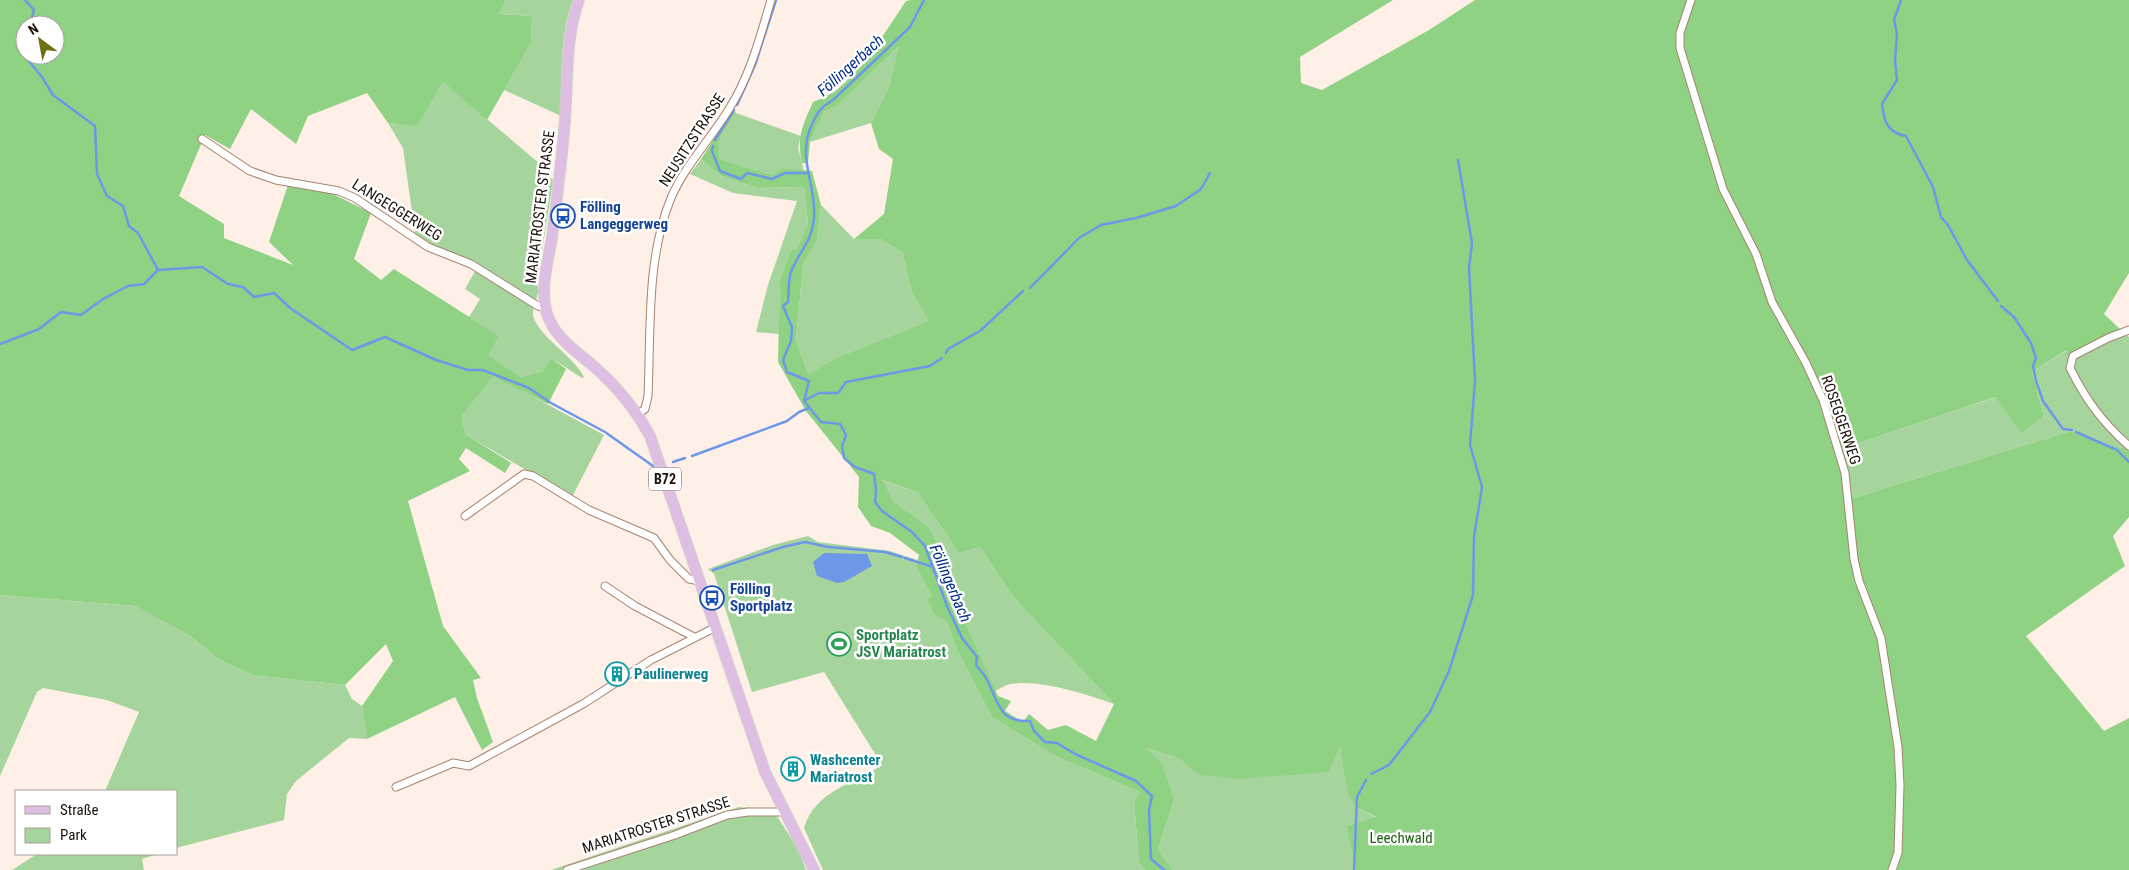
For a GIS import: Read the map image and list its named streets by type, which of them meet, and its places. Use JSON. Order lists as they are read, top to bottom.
{
  "streets": {
    "main road": ["MARIATROSTER STRASSE", "B72"],
    "street": ["NEUSITZSTRASSE", "LANGEGGERWEG", "ROSEGGERWEG"]
  },
  "crossings": [
    ["NEUSITZSTRASSE", "MARIATROSTER STRASSE"],
    ["MARIATROSTER STRASSE", "LANGEGGERWEG"]
  ],
  "water": ["Föllingerbach"],
  "parks": ["Leechwald"],
  "places": {
    "bus stop": ["Fölling Langeggerweg", "Fölling Sportplatz"],
    "sports": ["Sportplatz JSV Mariatrost"],
    "building": ["Paulinerweg", "Washcenter Mariatrost"]
  },
  "legend": ["Straße", "Park"],
  "north": "top left"
}
